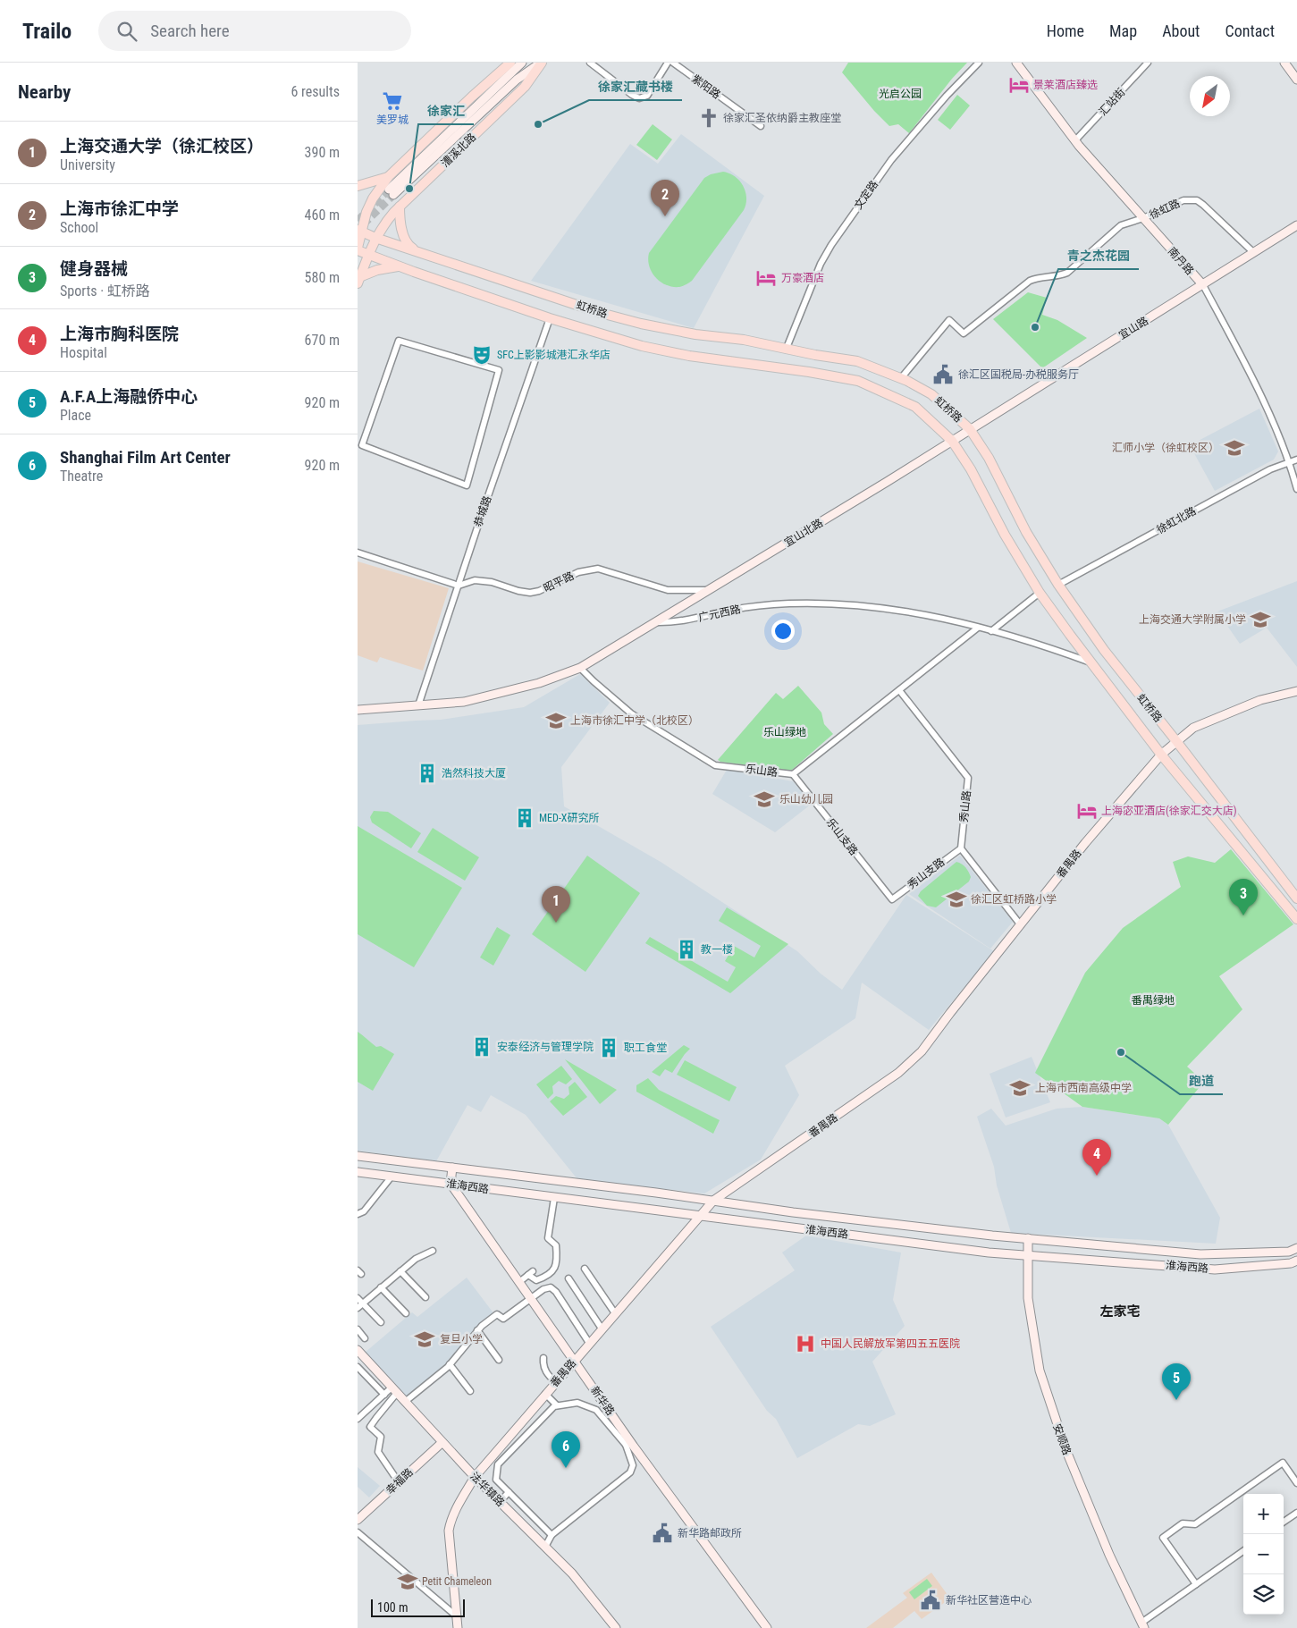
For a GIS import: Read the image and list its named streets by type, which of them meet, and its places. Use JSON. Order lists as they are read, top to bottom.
{
  "streets": {
    "main road": ["漕溪北路", "虹桥路"],
    "street": [
      "紫阳路",
      "汇站街",
      "文定路",
      "徐虹路",
      "南丹路",
      "宜山路",
      "恭城路",
      "徐虹北路",
      "宜山北路",
      "昭平路",
      "广元西路",
      "乐山路",
      "秀山路",
      "乐山支路",
      "番禺路",
      "秀山支路",
      "淮海西路",
      "新华路",
      "安顺路",
      "幸福路",
      "法华镇路"
    ]
  },
  "crossings": [
    ["汇站街", "南丹路"],
    ["漕溪北路", "虹桥路"],
    ["文定路", "虹桥路"],
    ["徐虹路", "南丹路"],
    ["徐虹路", "虹桥路"],
    ["徐虹路", "宜山路"],
    ["南丹路", "宜山路"],
    ["南丹路", "徐虹北路"],
    ["虹桥路", "宜山路"],
    ["虹桥路", "恭城路"],
    ["虹桥路", "徐虹北路"],
    ["虹桥路", "宜山北路"],
    ["虹桥路", "广元西路"],
    ["虹桥路", "番禺路"],
    ["宜山路", "宜山北路"],
    ["恭城路", "昭平路"],
    ["宜山北路", "昭平路"],
    ["宜山北路", "广元西路"],
    ["广元西路", "乐山路"],
    ["乐山路", "秀山路"],
    ["乐山路", "乐山支路"],
    ["秀山路", "秀山支路"],
    ["乐山支路", "秀山支路"],
    ["番禺路", "淮海西路"],
    ["番禺路", "新华路"],
    ["番禺路", "法华镇路"],
    ["淮海西路", "新华路"],
    ["淮海西路", "安顺路"],
    ["幸福路", "法华镇路"]
  ],
  "districts": ["左家宅"],
  "parks": ["光启公园", "乐山绿地", "番禺绿地"],
  "places": {
    "hotel": ["景莱酒店臻选", "万豪酒店", "上海宓亚酒店(徐家汇交大店)"],
    "supermarket": ["美罗城"],
    "church": ["徐家汇圣依纳爵主教座堂"],
    "other": [
      "徐家汇藏书楼",
      "徐家汇",
      "青之杰花园",
      "跑道"
    ],
    "theatre": ["SFC上影影城港汇永华店"],
    "public building": ["徐汇区国税局-办税服务厅", "新华路邮政所", "新华社区营造中心"],
    "school or university": [
      "汇师小学（徐虹校区）",
      "上海交通大学附属小学",
      "上海市徐汇中学（北校区）",
      "乐山幼儿园",
      "徐汇区虹桥路小学",
      "上海市西南高级中学",
      "复旦小学",
      "Petit Chameleon"
    ],
    "building": [
      "浩然科技大厦",
      "MED-X研究所",
      "教一楼",
      "安泰经济与管理学院",
      "职工食堂"
    ],
    "hospital": ["中国人民解放军第四五五医院"]
  },
  "scale_bar": "100 m",
  "north": "bottom left",
  "page": {
    "header": "Trailo",
    "search": "Search here",
    "nav": [
      "Home",
      "Map",
      "About",
      "Contact"
    ],
    "heading": ["Nearby", "6 results"],
    "list": [
      {
        "mark": "1",
        "name": "上海交通大学（徐汇校区）",
        "note": "University",
        "value": "390 m"
      },
      {
        "mark": "2",
        "name": "上海市徐汇中学",
        "note": "School",
        "value": "460 m"
      },
      {
        "mark": "3",
        "name": "健身器械",
        "note": "Sports · 虹桥路",
        "value": "580 m"
      },
      {
        "mark": "4",
        "name": "上海市胸科医院",
        "note": "Hospital",
        "value": "670 m"
      },
      {
        "mark": "5",
        "name": "A.F.A上海融侨中心",
        "note": "Place",
        "value": "920 m"
      },
      {
        "mark": "6",
        "name": "Shanghai Film Art Center",
        "note": "Theatre",
        "value": "920 m"
      }
    ],
    "pins": [
      "2",
      "3",
      "1",
      "4",
      "5",
      "6"
    ],
    "map_buttons": ["+", "−"],
    "scale": "100 m"
  }
}
